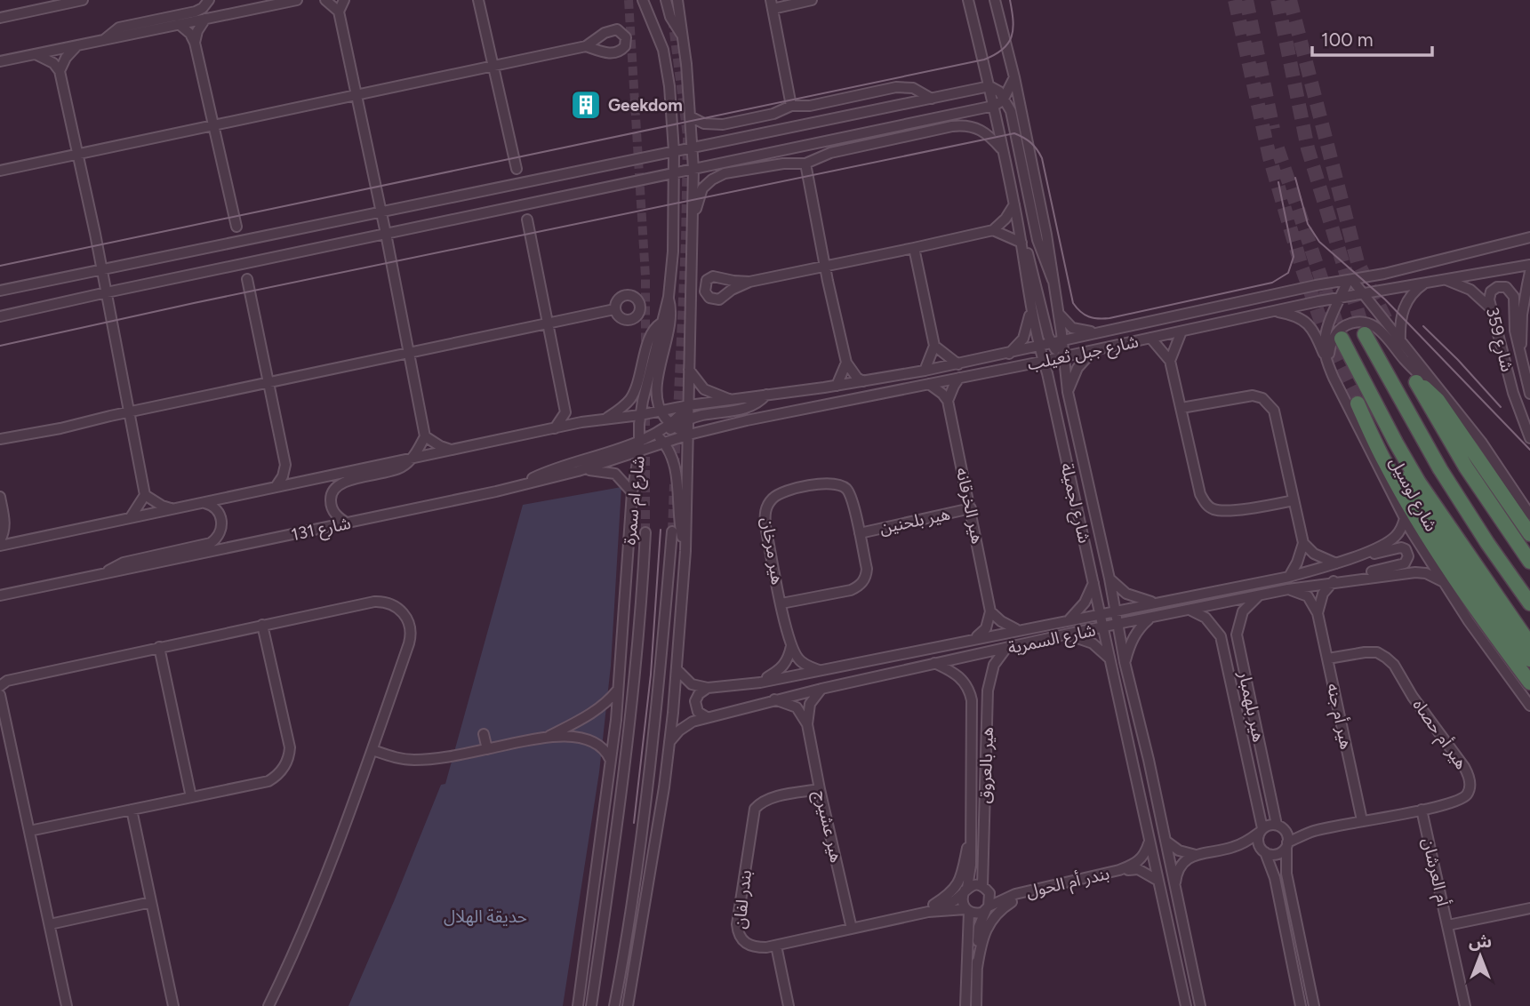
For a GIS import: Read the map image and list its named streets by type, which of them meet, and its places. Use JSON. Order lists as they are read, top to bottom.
{
  "streets": {
    "highway": ["شارع لوسيل"],
    "street": [
      "شارع 359",
      "شارع جبل ثعيلب",
      "شارع ام سمرة",
      "شارع لجميلة",
      "هير الخرقانه",
      "هير بلحنين",
      "شارع 131",
      "هير مرخان",
      "شارع السمرية",
      "هير بلهمبار",
      "هير أم جنه",
      "هير أم حصاه",
      "هير بالعروق",
      "هير عشيرج",
      "أم العرشان",
      "بندر أم الحول",
      "بندر لفان"
    ]
  },
  "crossings": [
    ["شارع جبل ثعيلب", "شارع لوسيل"],
    ["شارع جبل ثعيلب", "شارع ام سمرة"],
    ["شارع جبل ثعيلب", "شارع لجميلة"],
    ["شارع جبل ثعيلب", "شارع 131"],
    ["شارع لوسيل", "شارع السمرية"],
    ["شارع ام سمرة", "شارع 131"],
    ["شارع لجميلة", "شارع السمرية"],
    ["شارع لجميلة", "بندر أم الحول"],
    ["هير الخرقانه", "هير بلحنين"],
    ["هير بلحنين", "هير مرخان"],
    ["شارع السمرية", "هير بلهمبار"],
    ["شارع السمرية", "هير بالعروق"],
    ["شارع السمرية", "هير عشيرج"],
    ["هير بلهمبار", "هير أم حصاه"],
    ["هير أم جنه", "هير أم حصاه"],
    ["هير أم حصاه", "أم العرشان"],
    ["هير بالعروق", "بندر أم الحول"],
    ["هير بالعروق", "بندر لفان"],
    ["هير عشيرج", "بندر لفان"],
    ["بندر أم الحول", "بندر لفان"]
  ],
  "parks": ["حديقة الهلال"],
  "places": {
    "building": ["Geekdom"]
  },
  "scale_bar": "100 m",
  "north": "top"
}
